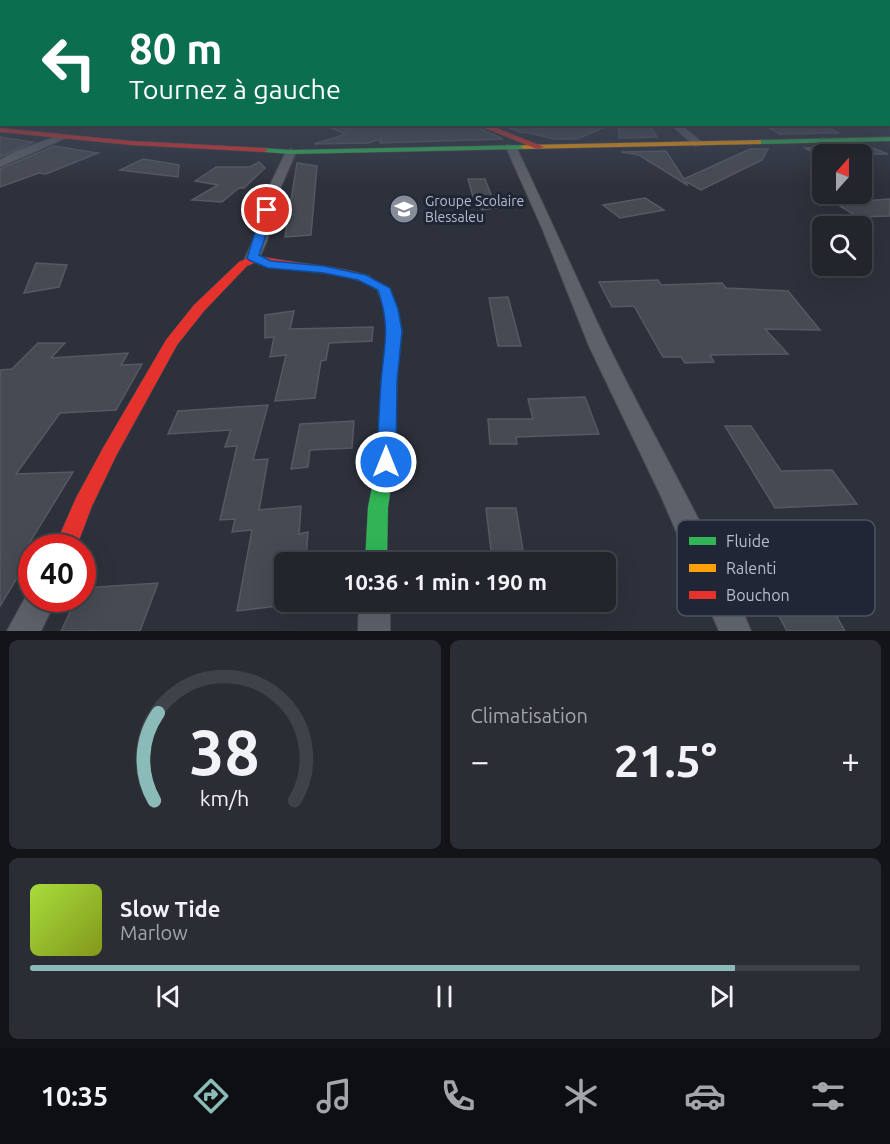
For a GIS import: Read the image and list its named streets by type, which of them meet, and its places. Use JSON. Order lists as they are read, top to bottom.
{
  "places": {
    "school or university": ["Groupe Scolaire Blessaleu"]
  },
  "legend": ["Fluide", "Ralenti", "Bouchon"],
  "north": "top",
  "page": {
    "turn": ["80 m", "Tournez à gauche"],
    "limit": "40",
    "trip": "10:36 · 1 min · 190 m",
    "tile": "Climatisation",
    "heat": ["−", "21.5°", "+"],
    "song": ["Slow Tide", "Marlow"],
    "tabs": "10:35",
    "gauge": ["38", "km/h"]
  }
}
